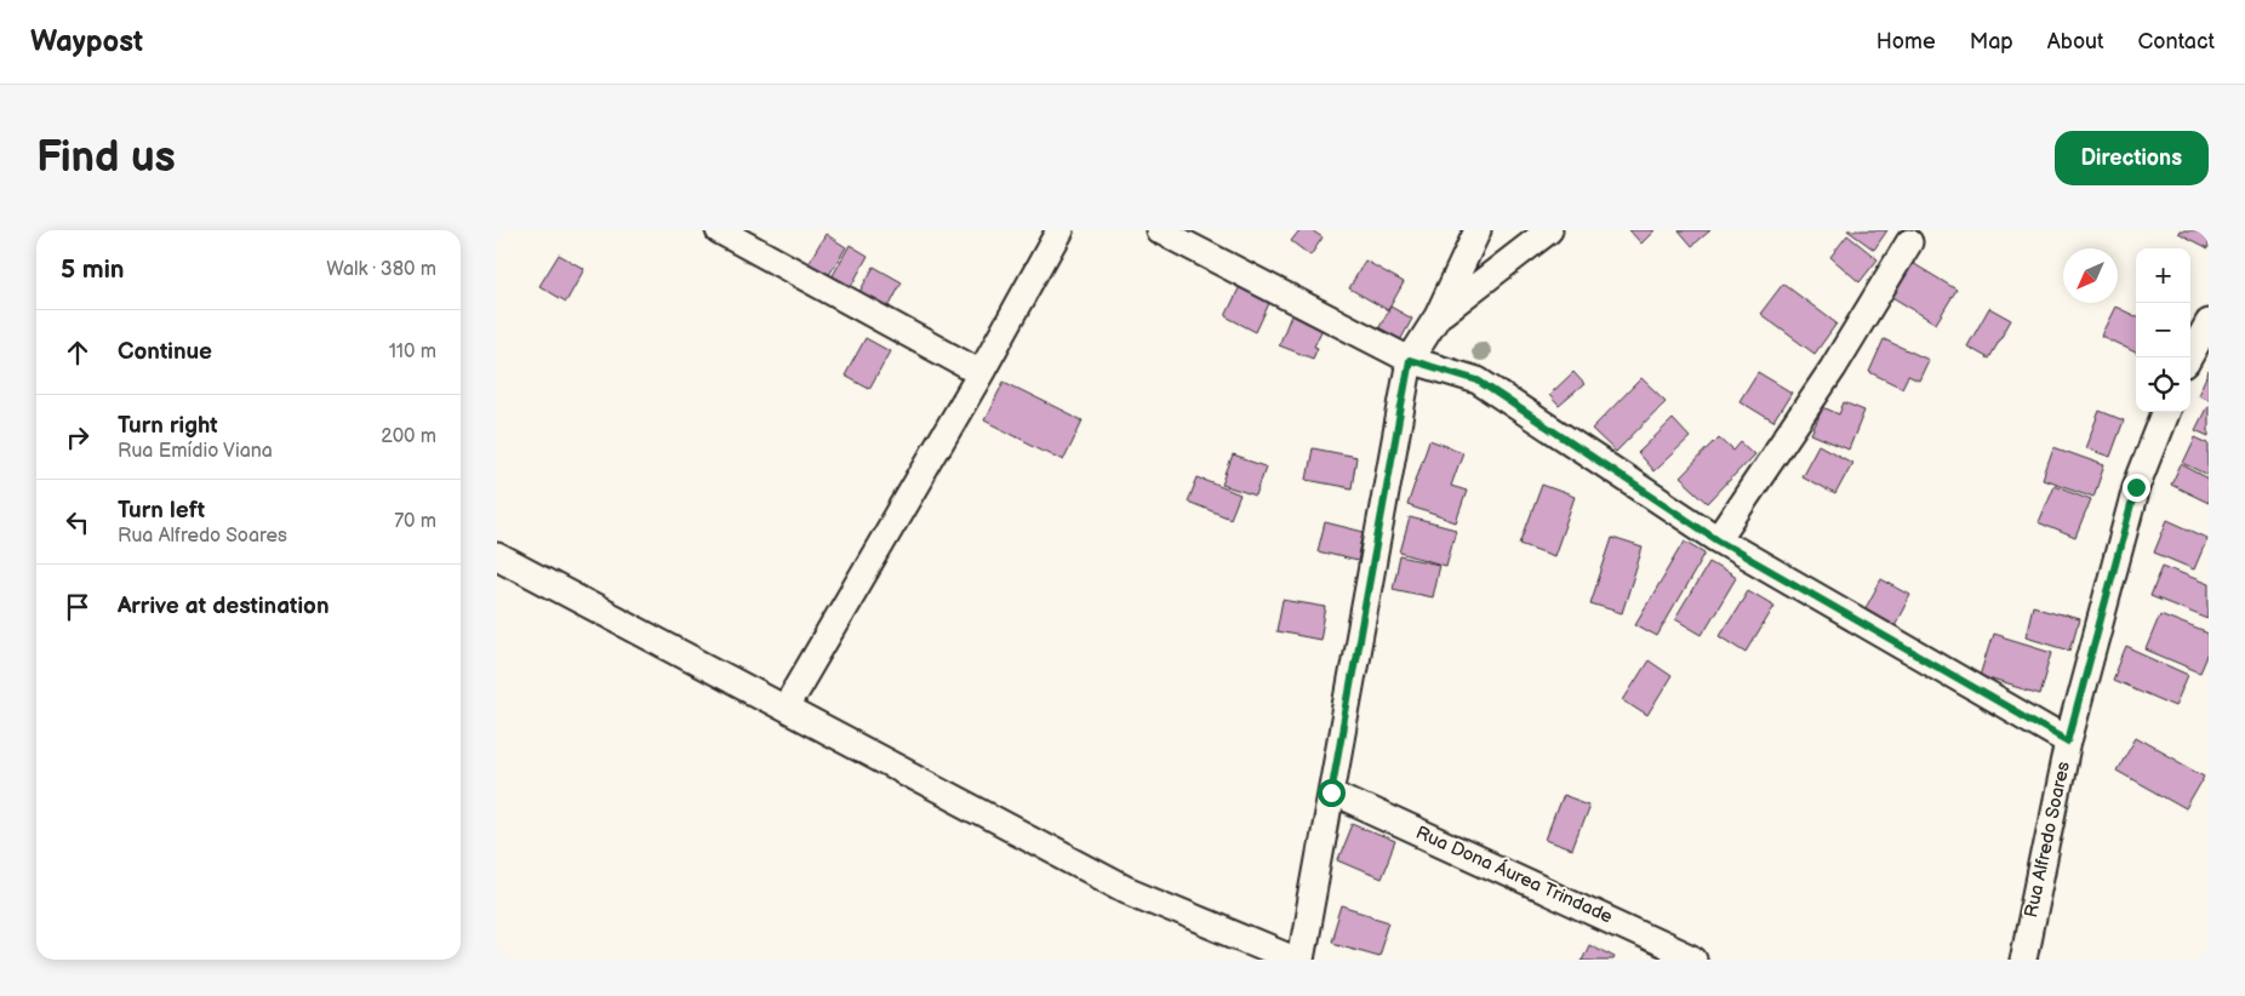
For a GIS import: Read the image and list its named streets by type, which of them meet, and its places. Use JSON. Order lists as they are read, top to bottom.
{
  "streets": {
    "street": ["Rua Alfredo Soares", "Rua Dona Áurea Trindade"]
  },
  "north": "bottom left",
  "page": {
    "header": "Waypost",
    "nav": [
      "Home",
      "Map",
      "About",
      "Contact"
    ],
    "buttons": "Directions",
    "title": "Find us",
    "heading": ["5 min", "Walk · 380 m"],
    "map_buttons": ["+", "−"],
    "list": [
      ["Continue", "110 m"],
      ["Turn right", "Rua Emídio Viana", "200 m"],
      ["Turn left", "Rua Alfredo Soares", "70 m"],
      "Arrive at destination"
    ]
  }
}
